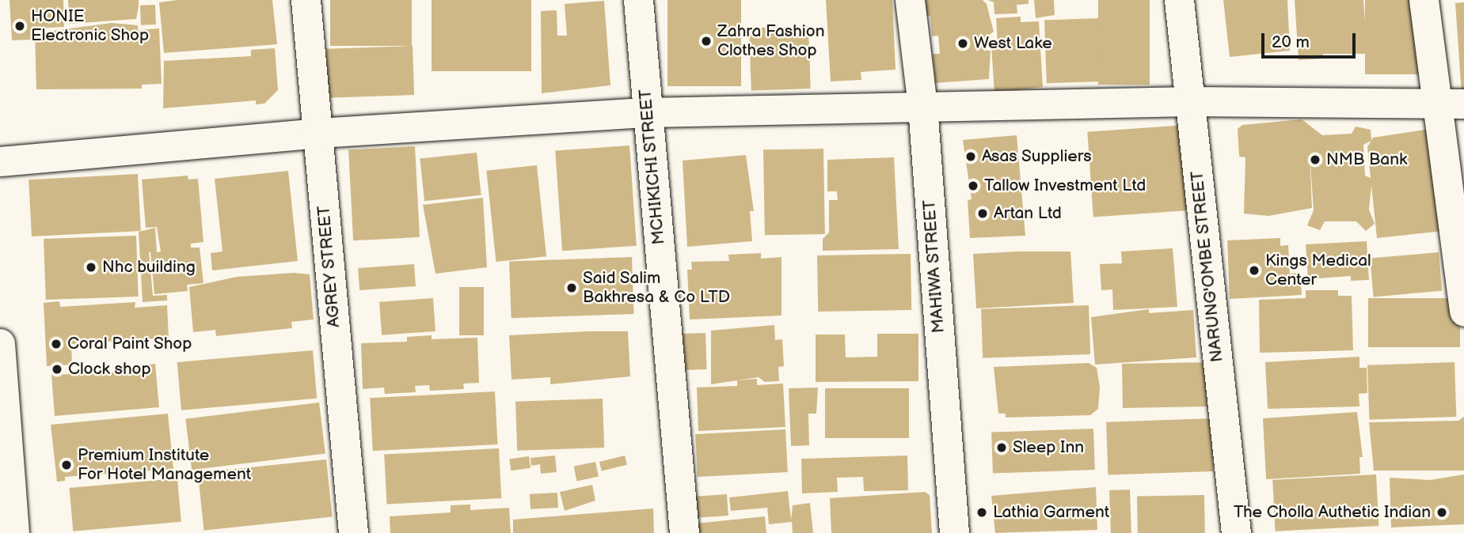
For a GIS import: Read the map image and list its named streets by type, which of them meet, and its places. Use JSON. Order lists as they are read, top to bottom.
{
  "streets": {
    "street": [
      "MCHIKICHI STREET",
      "AGREY STREET",
      "MAHIWA STREET",
      "NARUNG'OMBE STREET"
    ]
  },
  "places": [
    "HONIE Electronic Shop",
    "Zahra Fashion Clothes Shop",
    "West Lake",
    "Asas Suppliers",
    "NMB Bank",
    "Tallow Investment Ltd",
    "Artan Ltd",
    "Nhc building",
    "Kings Medical Center",
    "Said Salim Bakhresa & Co LTD",
    "Coral Paint Shop",
    "Clock shop",
    "Sleep Inn",
    "Premium Institute For Hotel Management",
    "Lathia Garment",
    "The Cholla Authetic Indian"
  ],
  "scale_bar": "20 m"
}
